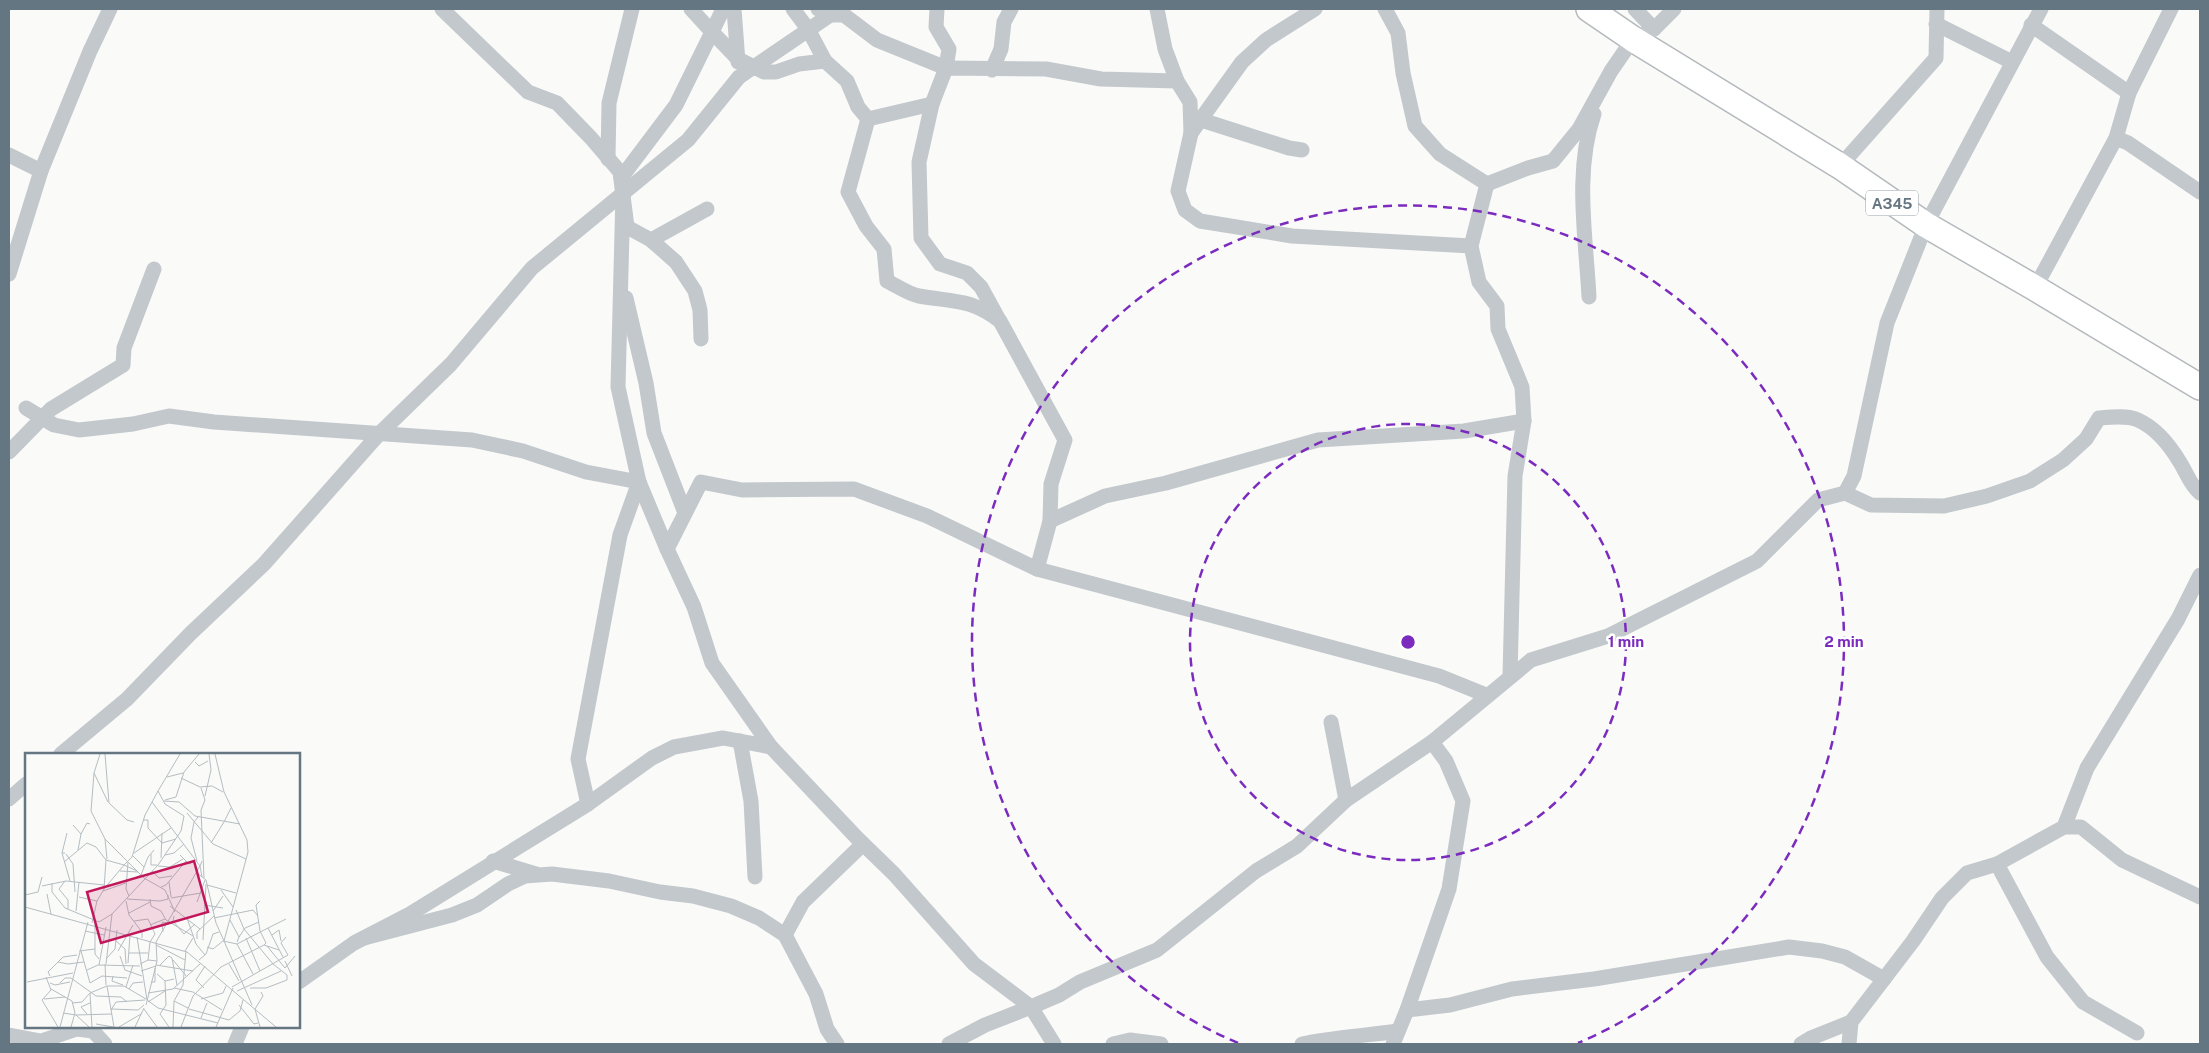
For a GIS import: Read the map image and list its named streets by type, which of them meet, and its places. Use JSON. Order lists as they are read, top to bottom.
{
  "streets": {
    "highway": ["A345"]
  },
  "rings": ["1 min", "2 min"]
}
